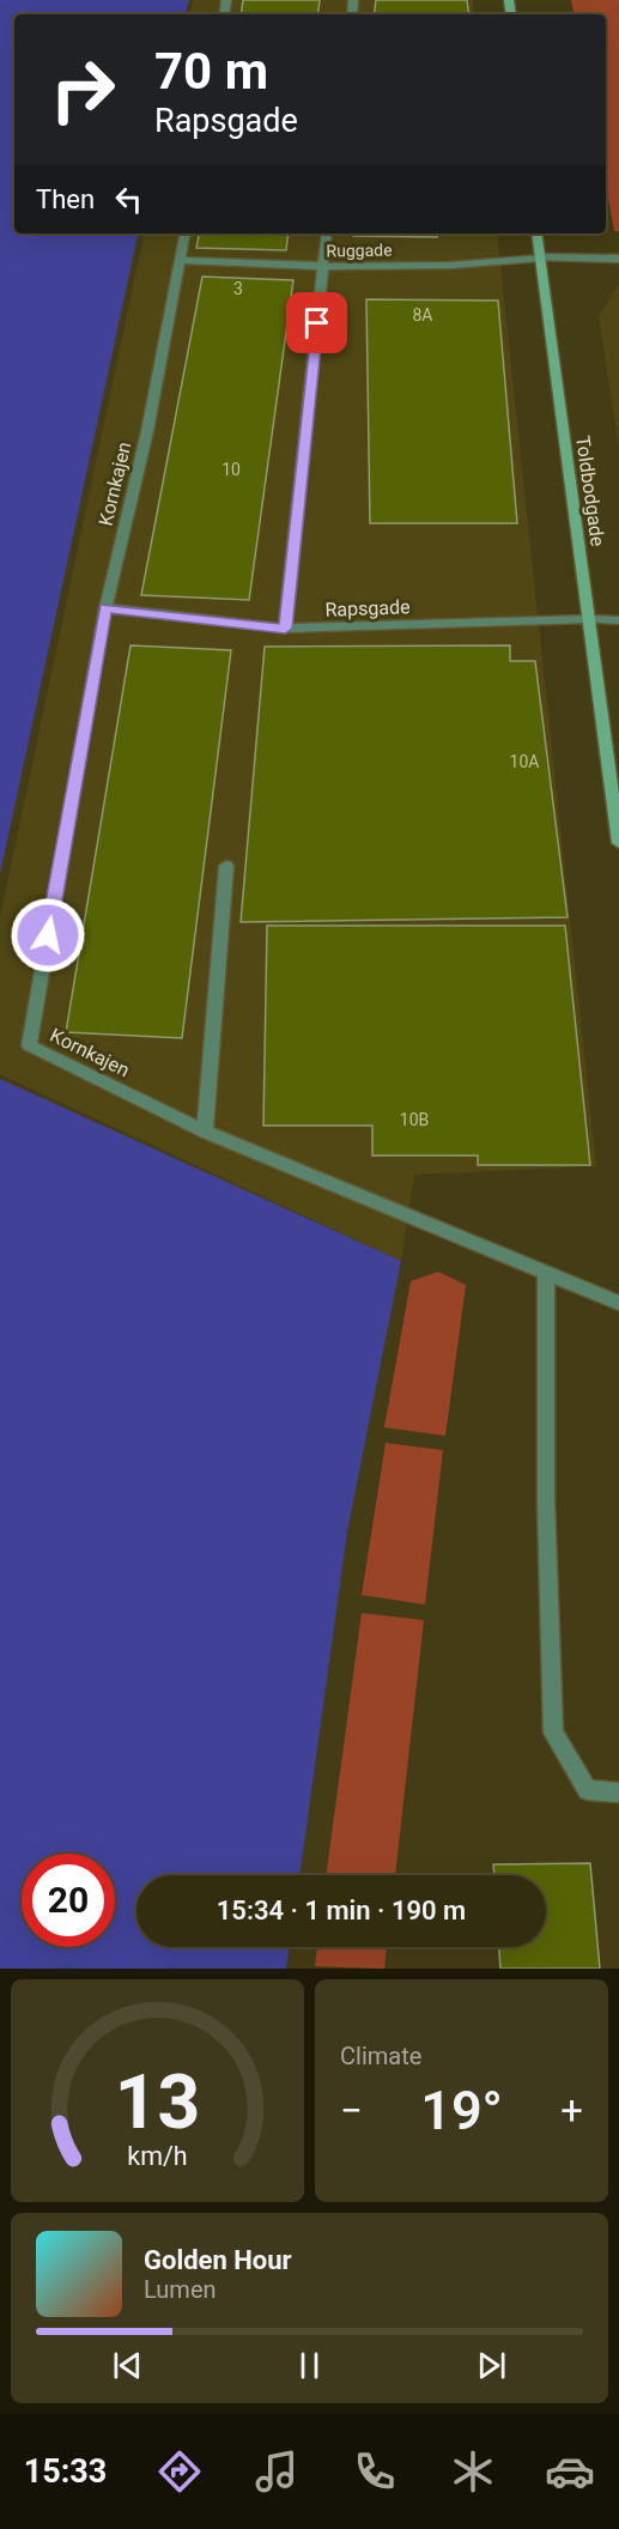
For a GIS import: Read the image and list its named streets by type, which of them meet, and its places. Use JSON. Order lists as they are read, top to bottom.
{
  "streets": {
    "street": [
      "Ruggade",
      "Kornkajen",
      "Toldbodgade",
      "Rapsgade"
    ]
  },
  "crossings": [
    ["Ruggade", "Kornkajen"],
    ["Ruggade", "Toldbodgade"],
    ["Kornkajen", "Rapsgade"],
    ["Toldbodgade", "Rapsgade"]
  ],
  "house_numbers": [
    "3",
    "8A",
    "10",
    "10A",
    "10B"
  ],
  "page": {
    "turn": ["70 m", "Rapsgade"],
    "then": "Then",
    "limit": "20",
    "trip": "15:34 · 1 min · 190 m",
    "tile": "Climate",
    "heat": ["−", "19°", "+"],
    "song": ["Golden Hour", "Lumen"],
    "tabs": "15:33",
    "gauge": ["13", "km/h"]
  }
}
